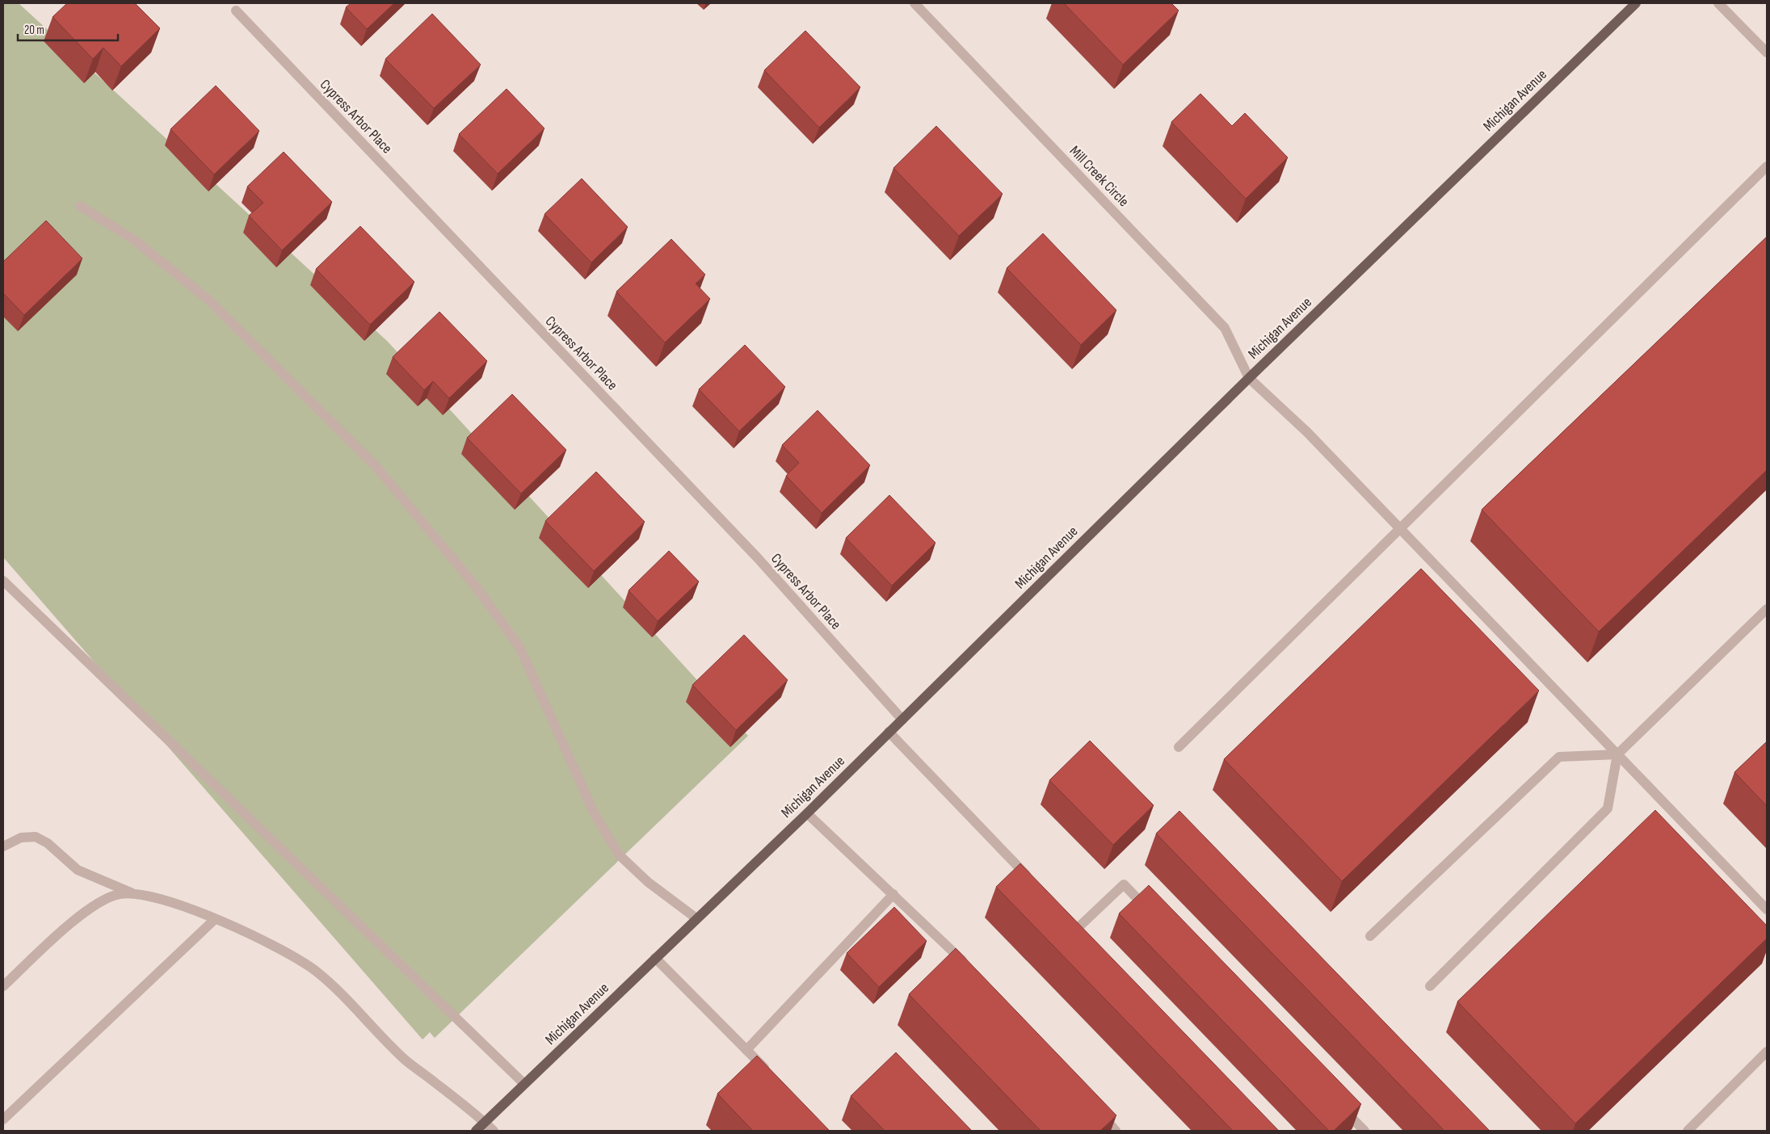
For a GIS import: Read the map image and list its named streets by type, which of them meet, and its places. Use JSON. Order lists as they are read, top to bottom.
{
  "streets": {
    "main road": ["Michigan Avenue"],
    "street": ["Cypress Arbor Place", "Mill Creek Circle"]
  },
  "crossings": [
    ["Michigan Avenue", "Cypress Arbor Place"],
    ["Michigan Avenue", "Mill Creek Circle"]
  ],
  "scale_bar": "20 m"
}
